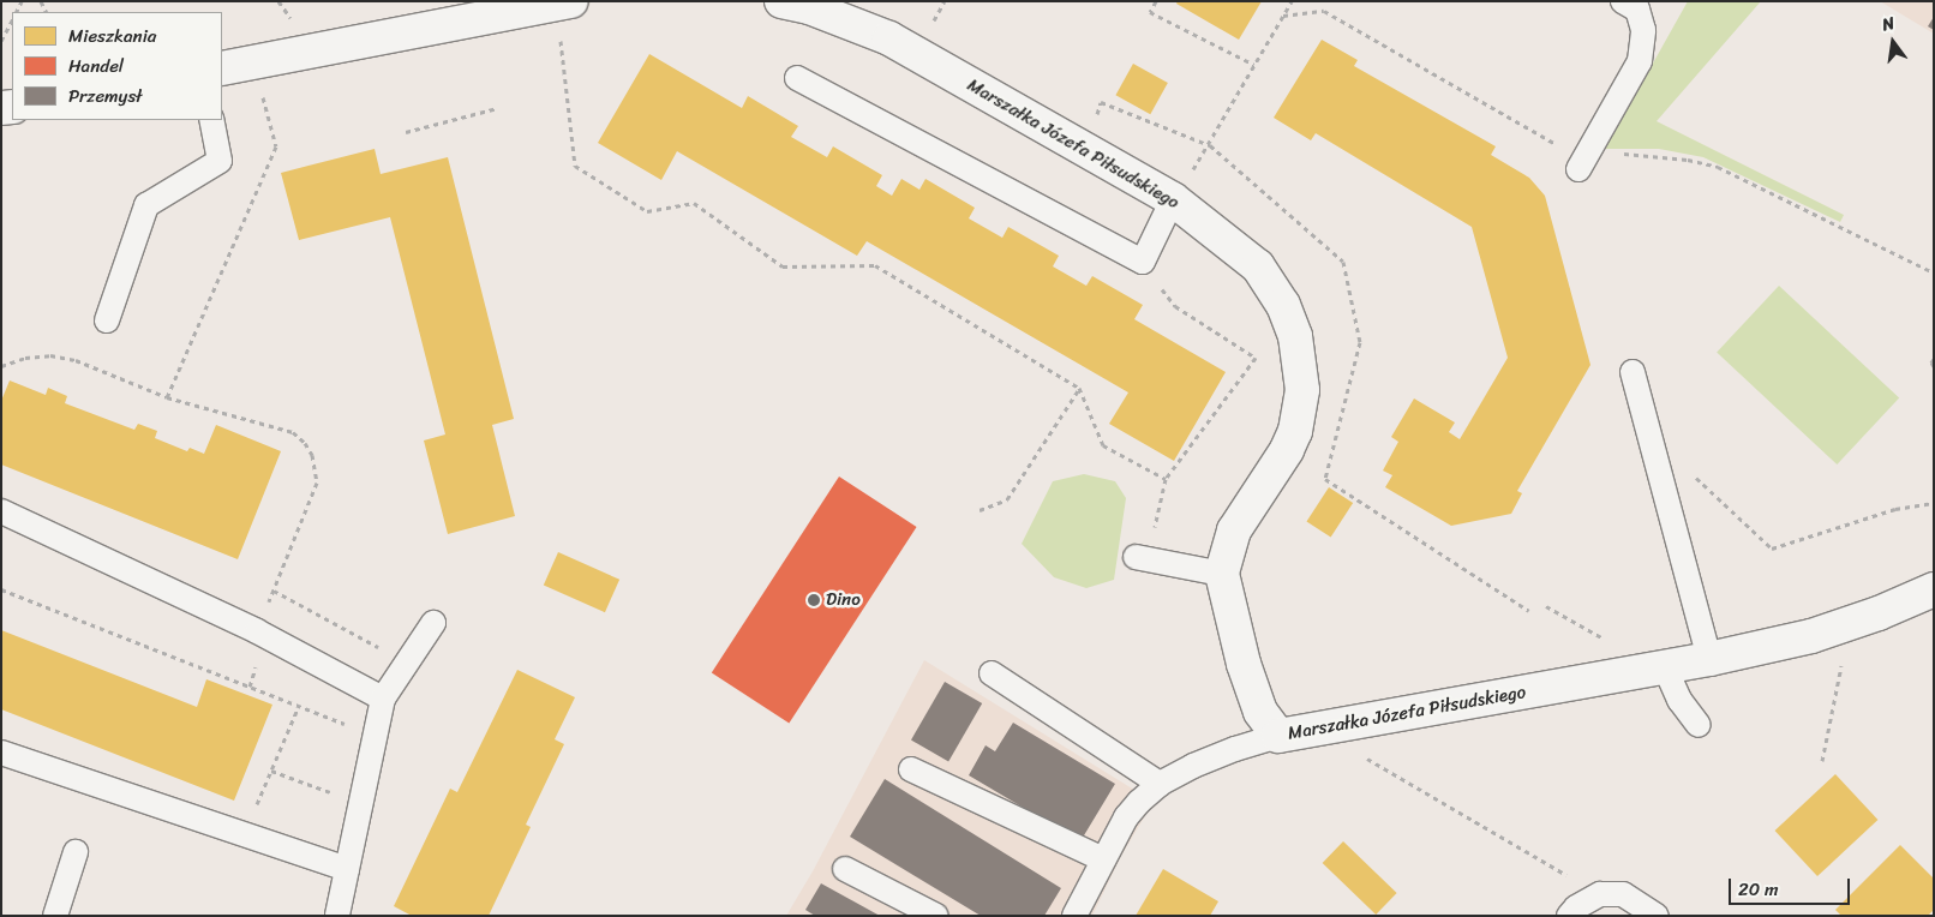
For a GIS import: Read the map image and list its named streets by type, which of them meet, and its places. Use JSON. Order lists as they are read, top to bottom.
{
  "streets": {
    "street": ["Marszałka Józefa Piłsudskiego"]
  },
  "places": ["Dino"],
  "legend": ["Mieszkania", "Handel", "Przemysł"],
  "scale_bar": "20 m",
  "north": "top"
}
